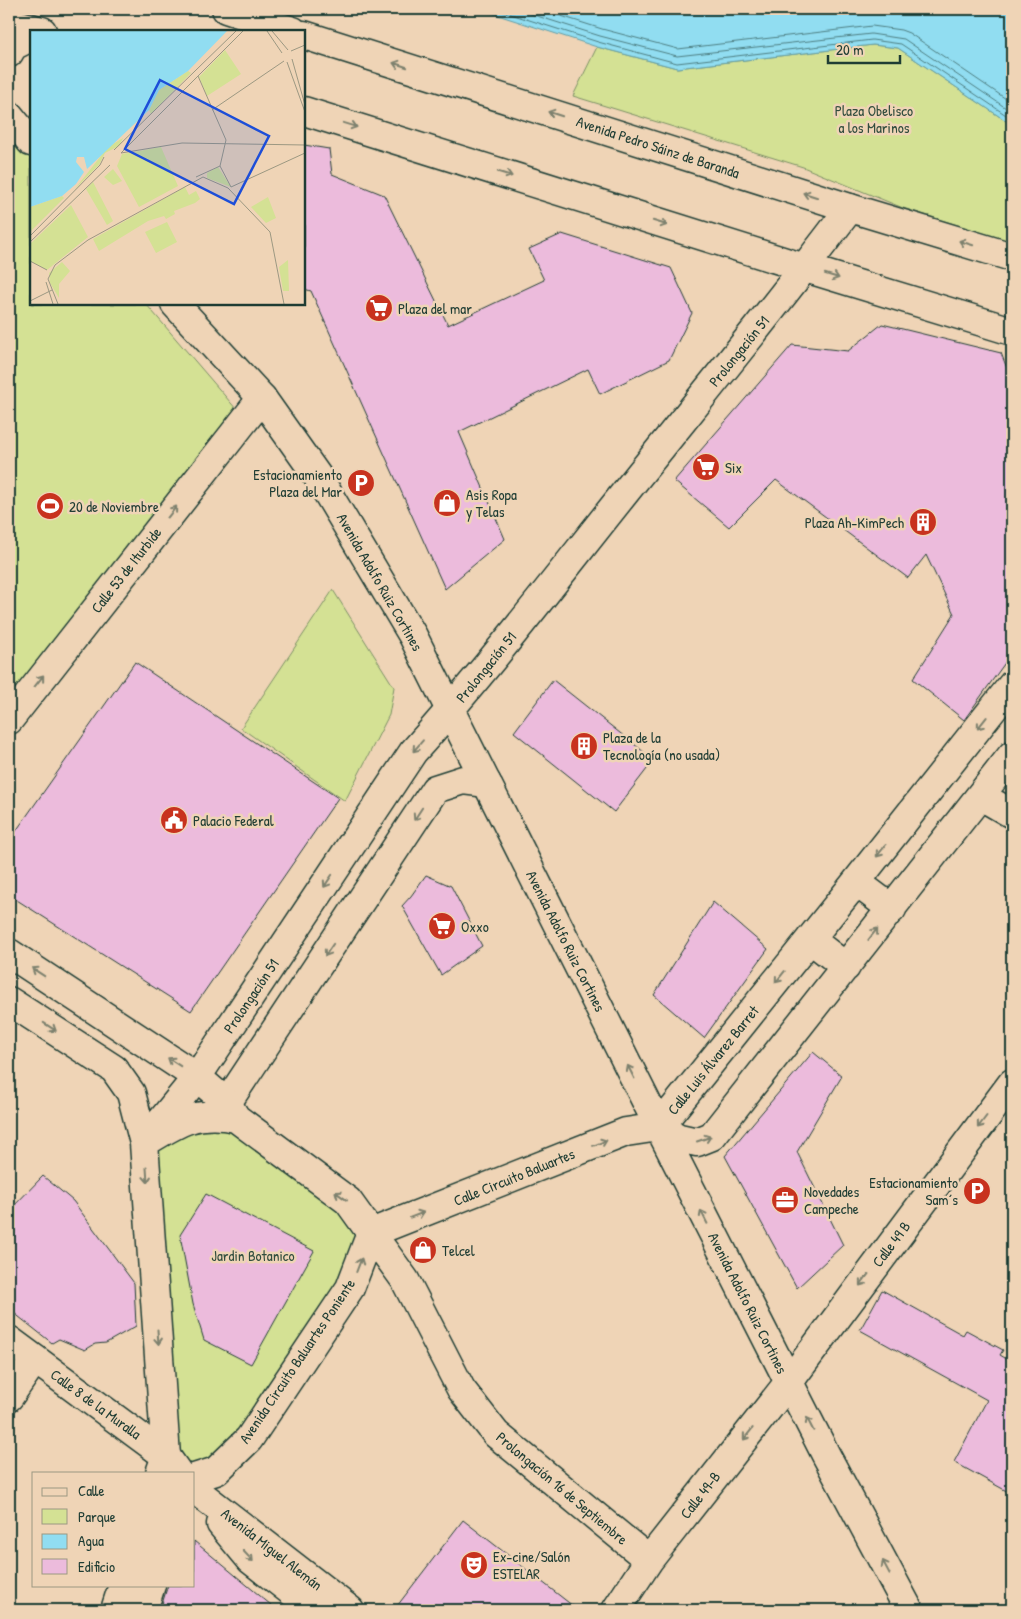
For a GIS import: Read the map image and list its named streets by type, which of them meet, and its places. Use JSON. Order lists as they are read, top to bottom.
{
  "streets": {
    "main road": [
      "Avenida Pedro Sáinz de Baranda",
      "Prolongación 51",
      "Calle 53 de Iturbide",
      "Avenida Adolfo Ruiz Cortines",
      "Calle Luis Álvarez Barret",
      "Calle Circuito Baluartes",
      "Calle 49 B",
      "Avenida Circuito Baluartes Poniente",
      "Calle 8 de la Muralla",
      "Prolongación 16 de Septiembre",
      "Calle 49-B",
      "Avenida Miguel Alemán"
    ]
  },
  "crossings": [
    ["Avenida Pedro Sáinz de Baranda", "Prolongación 51"],
    ["Prolongación 51", "Avenida Adolfo Ruiz Cortines"],
    ["Calle 53 de Iturbide", "Avenida Adolfo Ruiz Cortines"],
    ["Avenida Adolfo Ruiz Cortines", "Calle Luis Álvarez Barret"],
    ["Avenida Adolfo Ruiz Cortines", "Calle Circuito Baluartes"],
    ["Avenida Adolfo Ruiz Cortines", "Calle 49 B"],
    ["Avenida Adolfo Ruiz Cortines", "Calle 49-B"],
    ["Calle Luis Álvarez Barret", "Calle Circuito Baluartes"],
    ["Calle Circuito Baluartes", "Avenida Circuito Baluartes Poniente"],
    ["Calle Circuito Baluartes", "Prolongación 16 de Septiembre"],
    ["Calle 49 B", "Calle 49-B"],
    ["Avenida Circuito Baluartes Poniente", "Prolongación 16 de Septiembre"],
    ["Prolongación 16 de Septiembre", "Calle 49-B"]
  ],
  "one_way": [
    "Calle 53 de Iturbide",
    "Avenida Adolfo Ruiz Cortines",
    "Calle Circuito Baluartes",
    "Calle 49 B",
    "Avenida Circuito Baluartes Poniente",
    "Calle 49-B"
  ],
  "parks": ["Plaza Obelisco a los Marinos", "Jardin Botanico"],
  "places": {
    "supermarket": ["Plaza del mar", "Six", "Oxxo"],
    "parking": ["Estacionamiento Plaza del Mar", "Estacionamiento Sam´s"],
    "shop": ["Asis Ropa y Telas", "Telcel"],
    "sports": ["20 de Noviembre"],
    "building": ["Plaza Ah-KimPech", "Plaza de la Tecnología (no usada)"],
    "public building": ["Palacio Federal"],
    "office": ["Novedades Campeche"],
    "theatre": ["Ex-cine/Salón ESTELAR"]
  },
  "legend": [
    "Calle",
    "Parque",
    "Agua",
    "Edificio"
  ],
  "scale_bar": "20 m"
}
